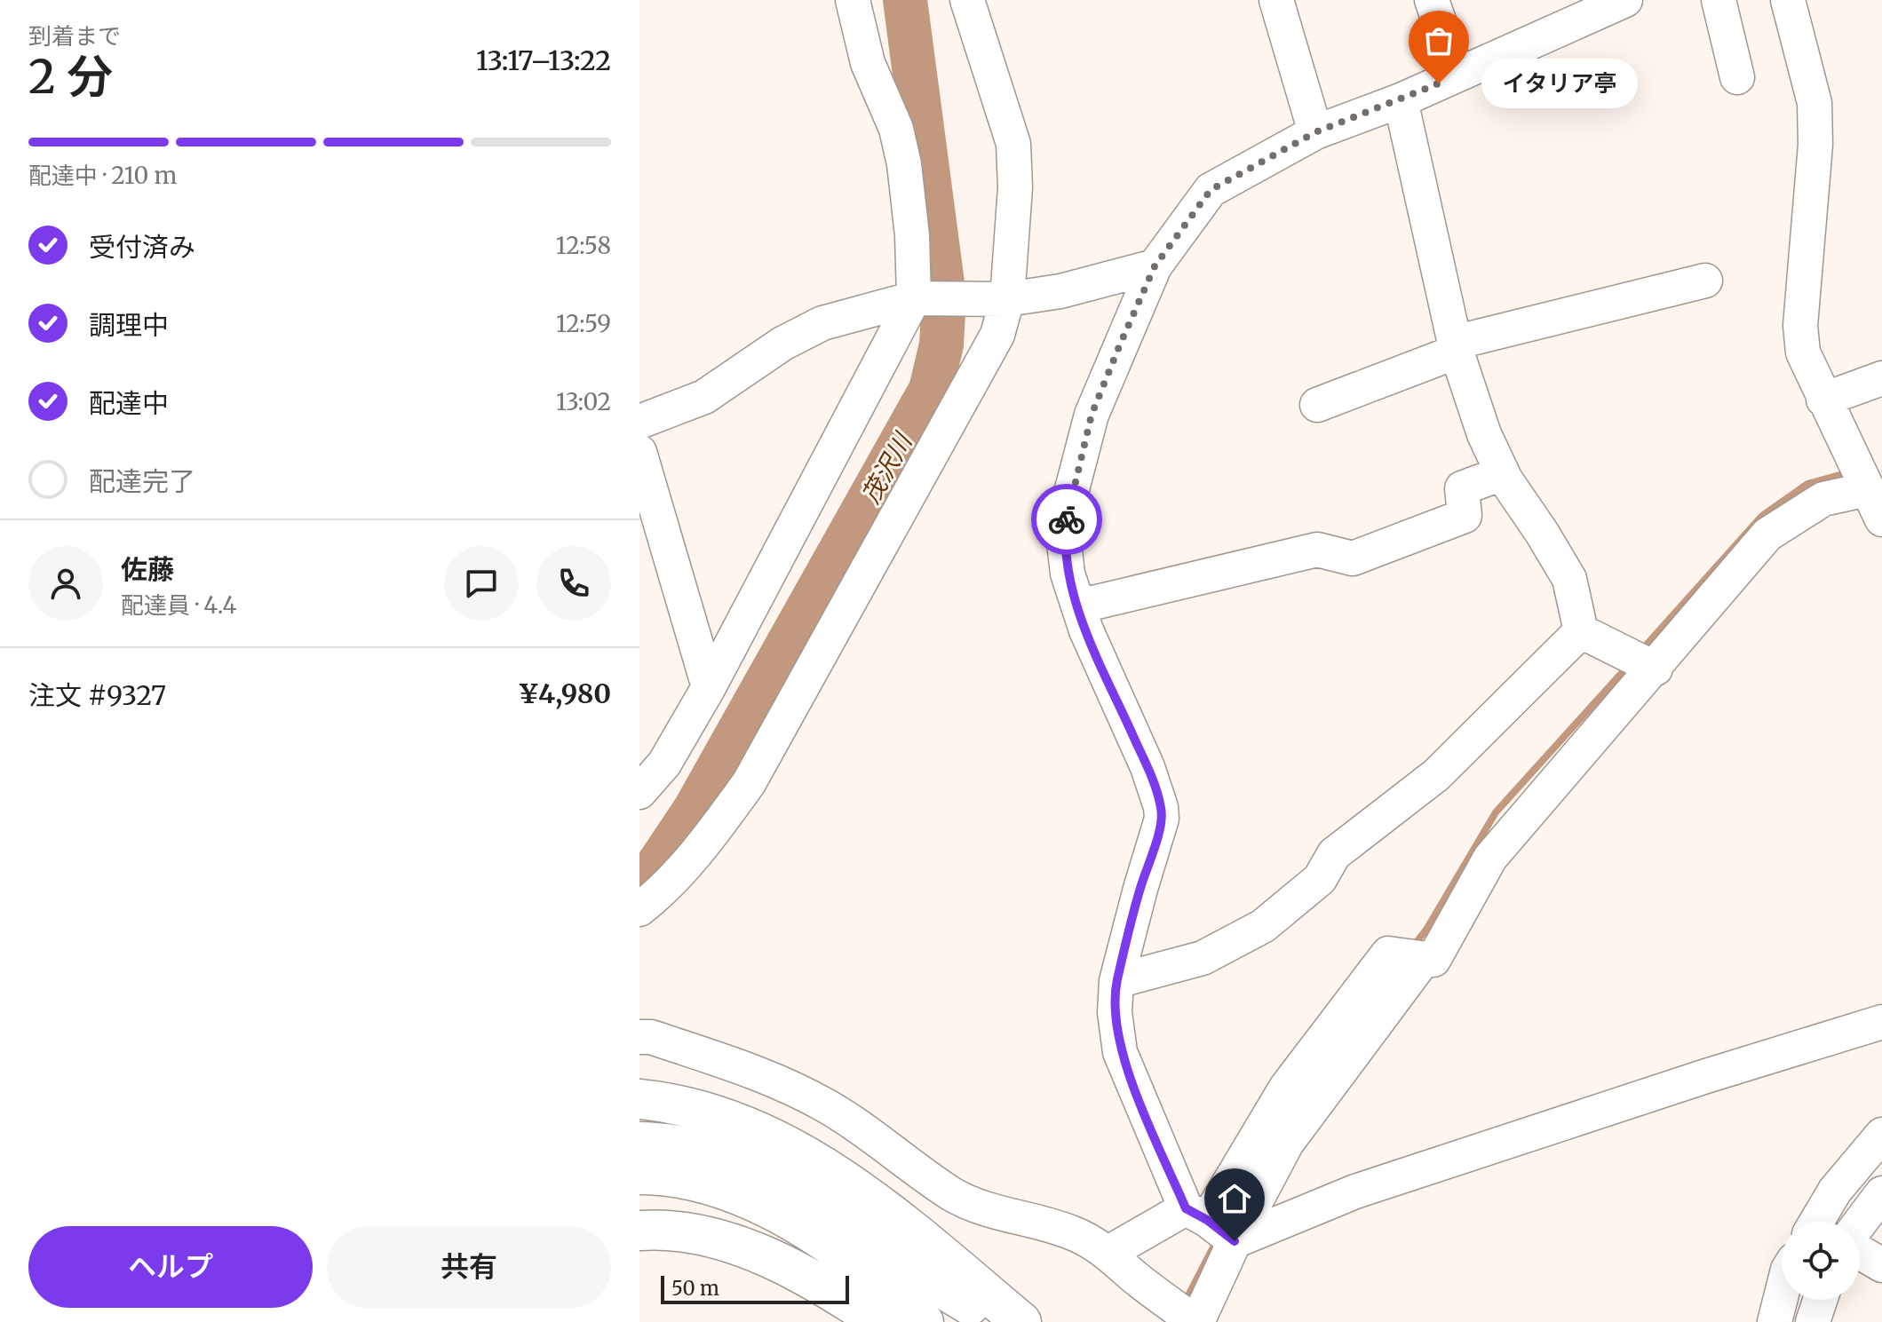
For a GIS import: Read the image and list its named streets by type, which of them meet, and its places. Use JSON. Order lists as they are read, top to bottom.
{
  "water": ["茂沢川"],
  "places": ["イタリア亭"],
  "scale_bar": "50 m",
  "page": {
    "heading": ["2 分", "到着まで", "13:17–13:22"],
    "panel": [
      "佐藤",
      "配達員 · 4.4",
      "注文 #9327",
      "¥4,980"
    ],
    "bubble": "イタリア亭",
    "bar": "配達中 · 210 m",
    "list": [
      ["受付済み", "12:58"],
      ["調理中", "12:59"],
      ["配達中", "13:02"],
      "配達完了"
    ],
    "buttons": ["ヘルプ", "共有"],
    "scale": "50 m"
  }
}
